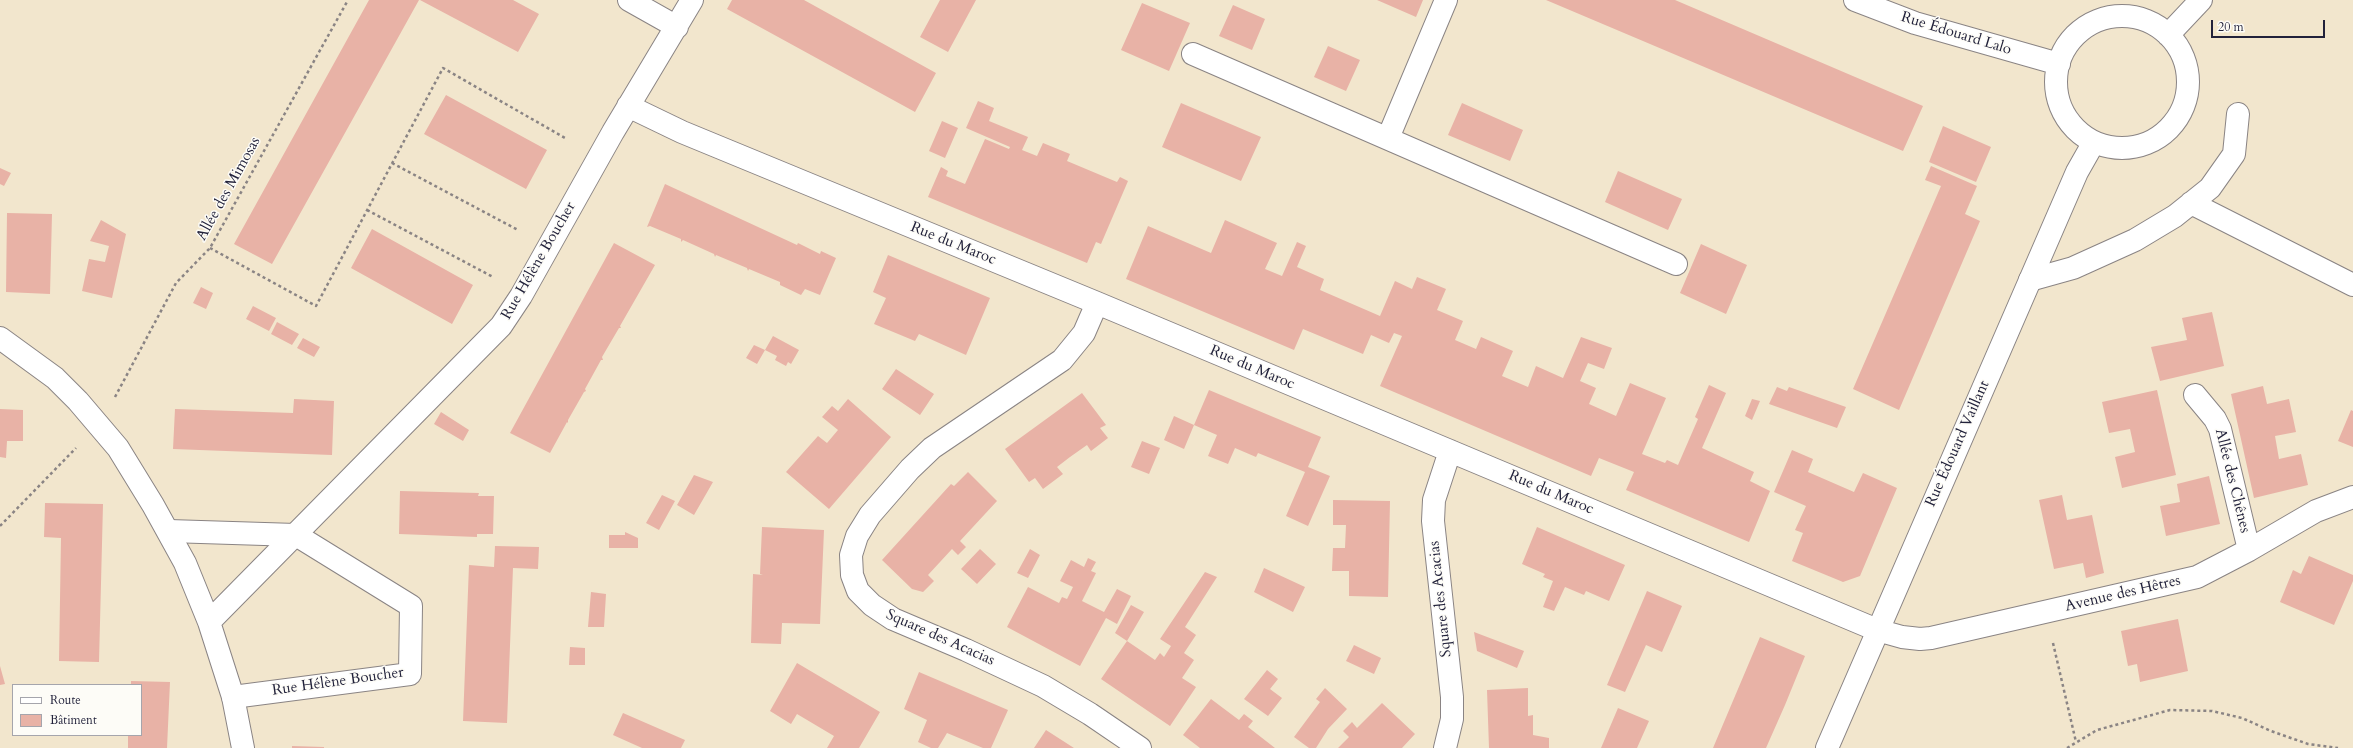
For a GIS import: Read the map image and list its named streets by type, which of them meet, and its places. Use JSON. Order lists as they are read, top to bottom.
{
  "streets": {
    "street": [
      "Rue Édouard Lalo",
      "Rue du Maroc",
      "Rue Hélène Boucher",
      "Rue Édouard Vaillant",
      "Allée des Chênes",
      "Avenue des Hêtres",
      "Square des Acacias"
    ],
    "path": ["Allée des Mimosas"]
  },
  "crossings": [
    ["Rue Édouard Lalo", "Rue Édouard Vaillant"],
    ["Rue du Maroc", "Rue Hélène Boucher"],
    ["Rue du Maroc", "Rue Édouard Vaillant"],
    ["Rue du Maroc", "Avenue des Hêtres"],
    ["Rue du Maroc", "Square des Acacias"],
    ["Rue Édouard Vaillant", "Avenue des Hêtres"],
    ["Allée des Chênes", "Avenue des Hêtres"]
  ],
  "legend": ["Route", "Bâtiment"],
  "scale_bar": "20 m"
}
